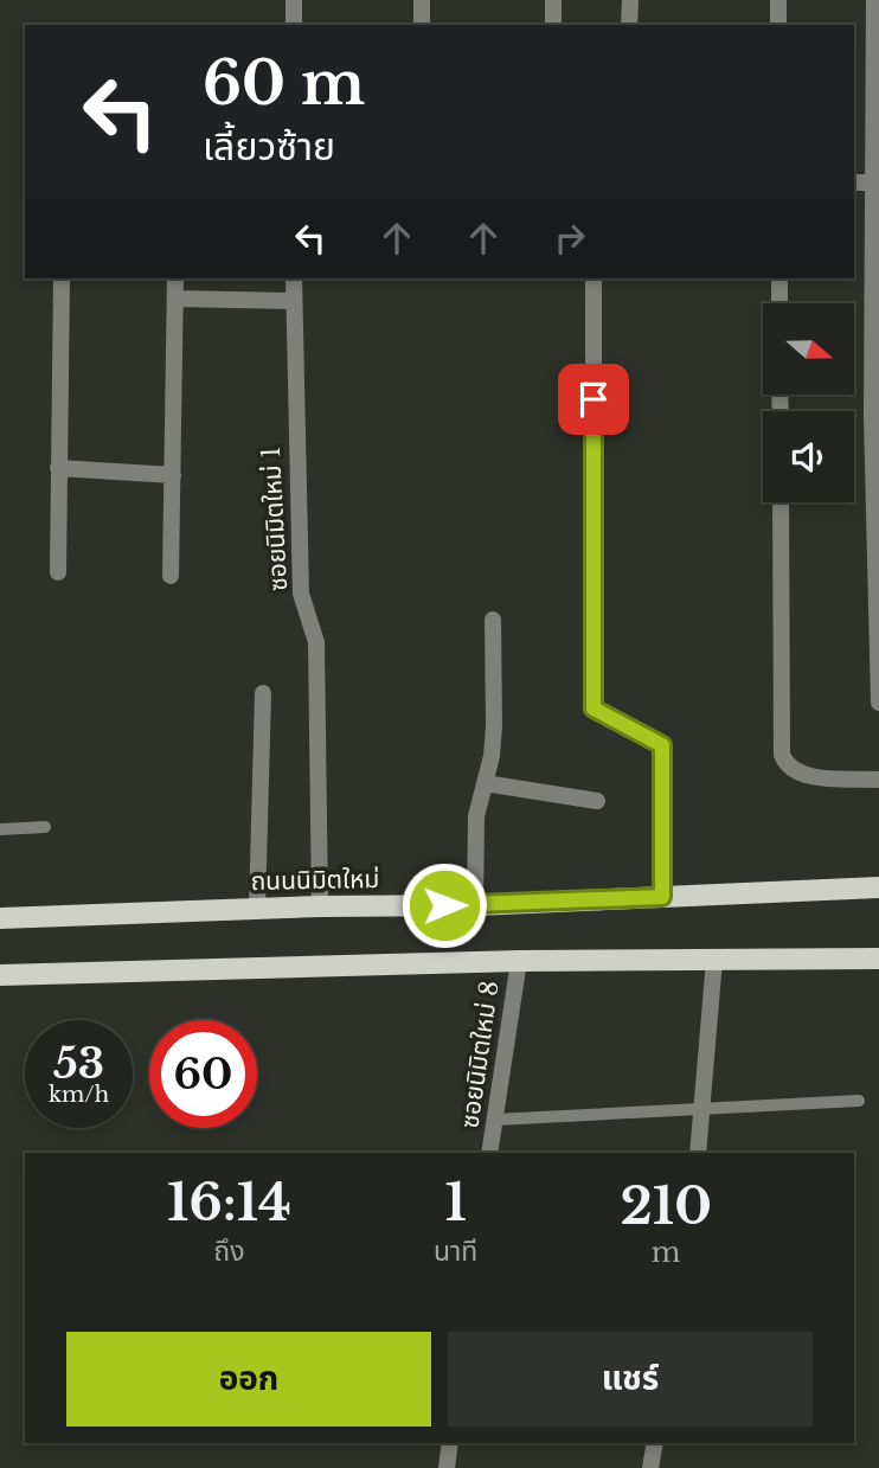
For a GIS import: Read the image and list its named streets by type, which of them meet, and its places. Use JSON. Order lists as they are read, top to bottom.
{
  "streets": {
    "main road": ["ถนนนิมิตใหม่"],
    "street": ["ซอยนิมิตใหม่ 1", "ซอยนิมิตใหม่ 8"]
  },
  "crossings": [
    ["ซอยนิมิตใหม่ 1", "ถนนนิมิตใหม่"]
  ],
  "north": "right",
  "page": {
    "turn": ["60 m", "เลี้ยวซ้าย"],
    "speed": "53 km/h",
    "limit": "60",
    "eta": [
      "16:14",
      "ถึง",
      "1",
      "นาที",
      "210",
      "m"
    ],
    "buttons": ["ออก", "แชร์"]
  }
}
